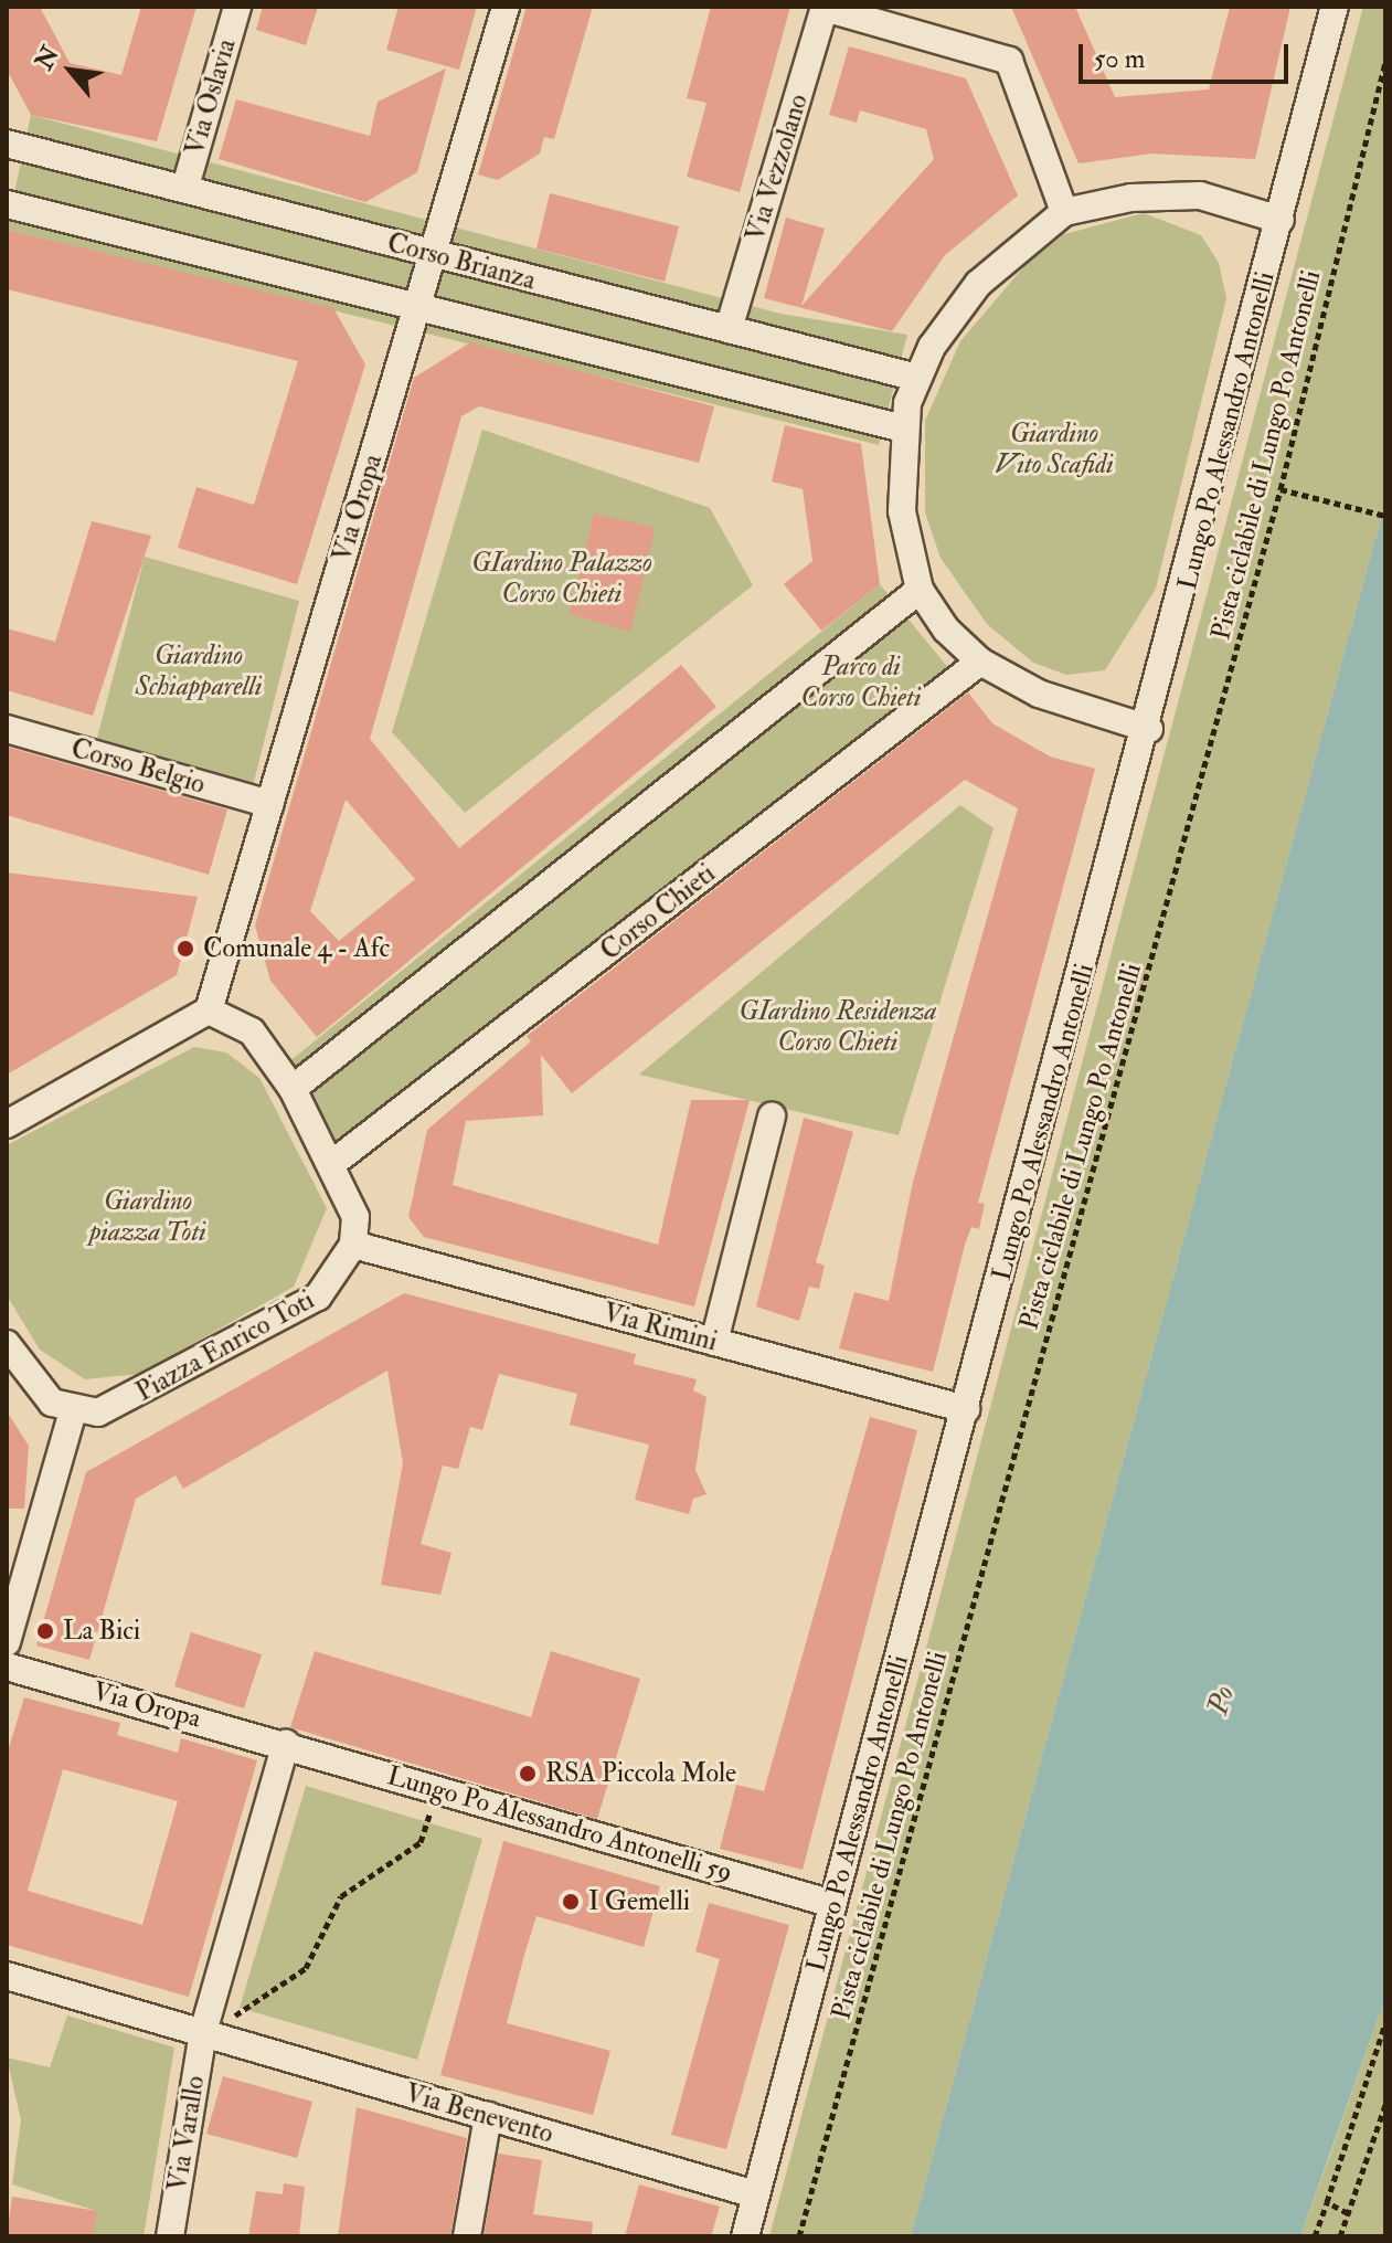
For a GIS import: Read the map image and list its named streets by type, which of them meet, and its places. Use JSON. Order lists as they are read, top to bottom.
{
  "streets": {
    "street": [
      "Via Oslavia",
      "Via Vezzolano",
      "Corso Brianza",
      "Lungo Po Alessandro Antonelli",
      "Via Oropa",
      "Corso Belgio",
      "Corso Chieti",
      "Via Rimini",
      "Piazza Enrico Toti",
      "Lungo Po Alessandro Antonelli 59",
      "Via Benevento",
      "Via Varallo"
    ],
    "path": ["Pista ciclabile di Lungo Po Antonelli"]
  },
  "crossings": [
    ["Via Oslavia", "Corso Brianza"],
    ["Via Vezzolano", "Corso Brianza"],
    ["Corso Brianza", "Via Oropa"],
    ["Lungo Po Alessandro Antonelli", "Via Rimini"],
    ["Lungo Po Alessandro Antonelli", "Lungo Po Alessandro Antonelli 59"],
    ["Lungo Po Alessandro Antonelli", "Via Benevento"],
    ["Via Oropa", "Corso Belgio"],
    ["Via Oropa", "Lungo Po Alessandro Antonelli 59"],
    ["Via Rimini", "Piazza Enrico Toti"],
    ["Via Benevento", "Via Varallo"]
  ],
  "water": ["Po"],
  "parks": [
    "Giardino Vito Scafidi",
    "GIardino Palazzo Corso Chieti",
    "Giardino Schiapparelli",
    "Parco di Corso Chieti",
    "GIardino Residenza Corso Chieti",
    "Giardino piazza Toti"
  ],
  "places": [
    "Comunale 4 - Afc",
    "La Bici",
    "RSA Piccola Mole",
    "I Gemelli"
  ],
  "scale_bar": "50 m",
  "north": "top left"
}
